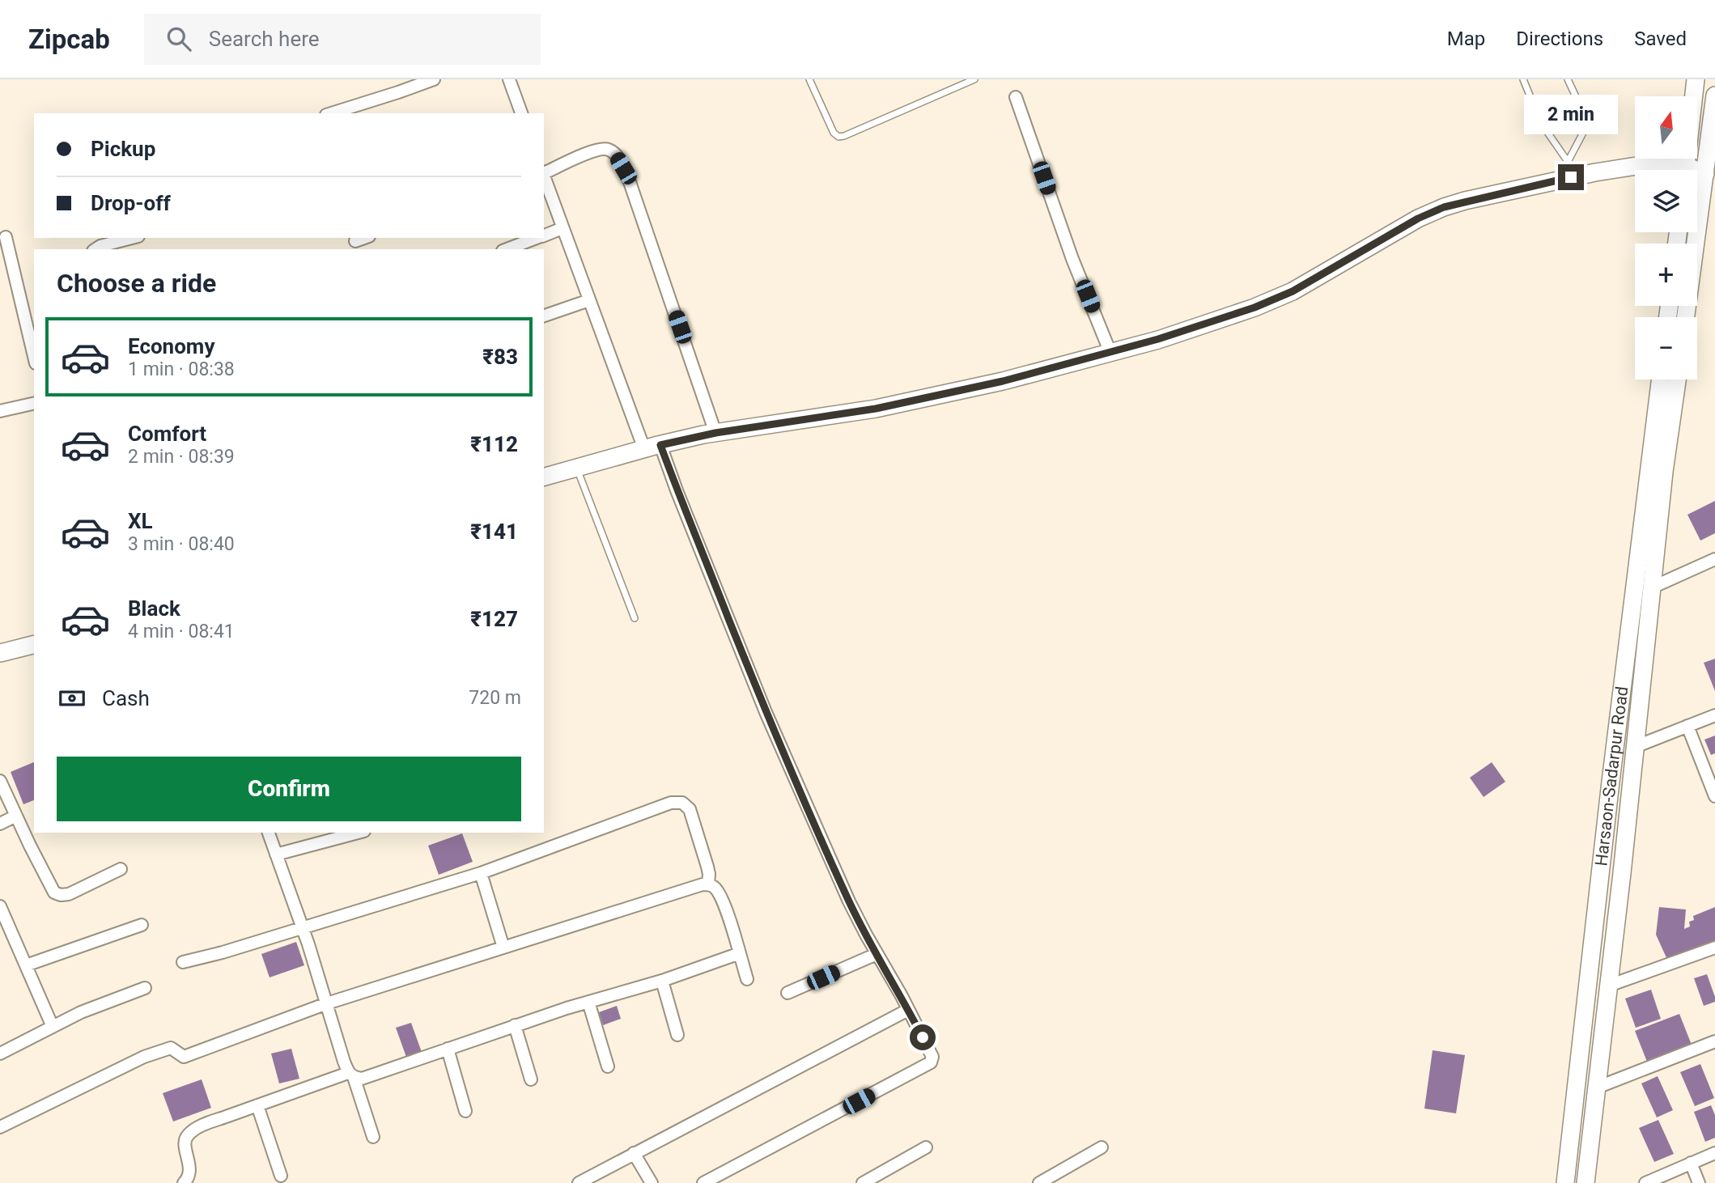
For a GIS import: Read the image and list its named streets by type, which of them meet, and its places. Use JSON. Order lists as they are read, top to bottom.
{
  "streets": {
    "street": ["Harsaon-Sadarpur Road"]
  },
  "north": "top",
  "page": {
    "header": "Zipcab",
    "search": "Search here",
    "nav": ["Map", "Directions", "Saved"],
    "bubble": "2 min",
    "map_buttons": ["+", "−"],
    "banner": ["Pickup", "Drop-off"],
    "heading": "Choose a ride",
    "list": [
      {
        "name": "Economy",
        "note": "1 min · 08:38",
        "value": "₹83"
      },
      {
        "name": "Comfort",
        "note": "2 min · 08:39",
        "value": "₹112"
      },
      {
        "name": "XL",
        "note": "3 min · 08:40",
        "value": "₹141"
      },
      {
        "name": "Black",
        "note": "4 min · 08:41",
        "value": "₹127"
      }
    ],
    "pay": ["Cash", "720 m"],
    "buttons": "Confirm"
  }
}
